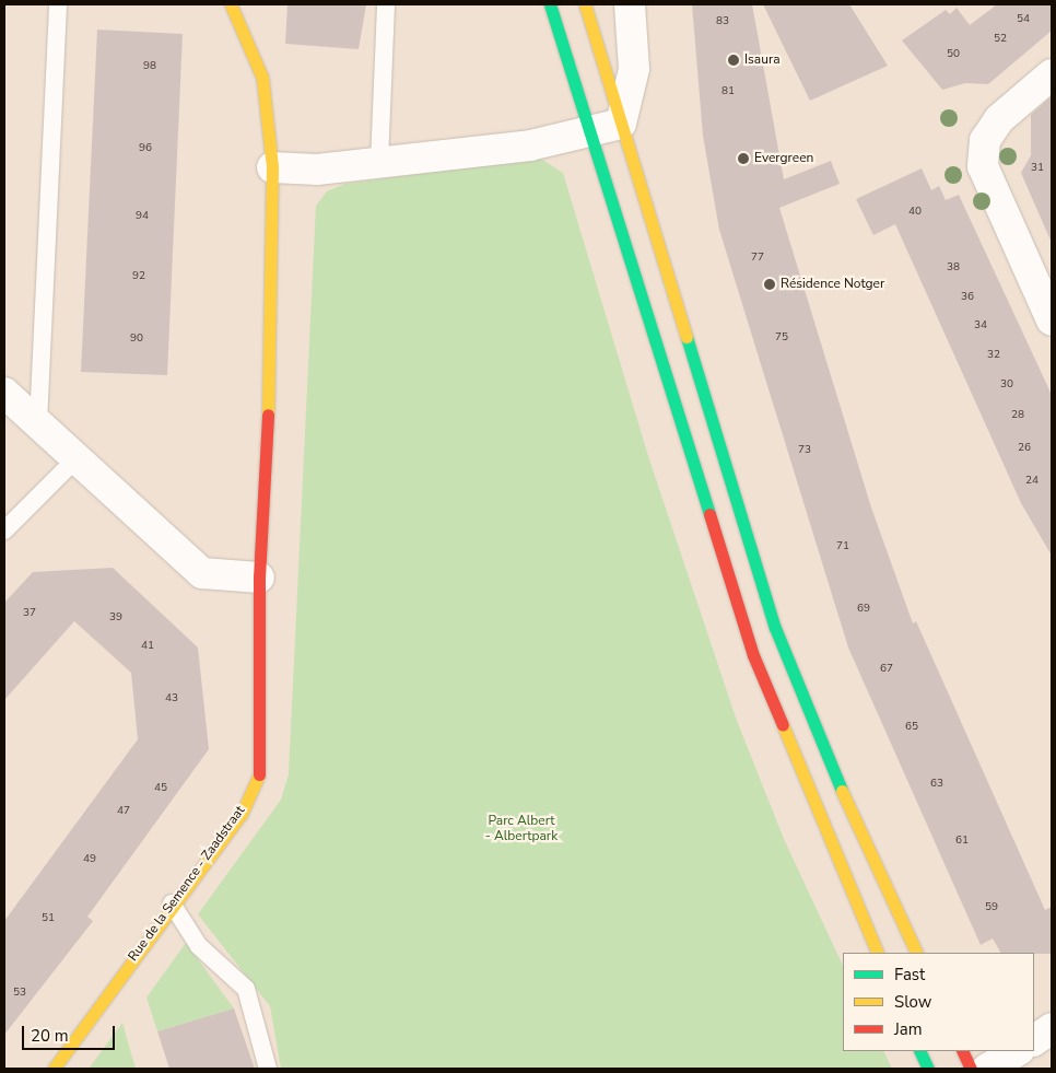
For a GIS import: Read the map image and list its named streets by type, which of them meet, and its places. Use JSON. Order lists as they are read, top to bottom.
{
  "streets": {
    "street": ["Rue de la Semence - Zaadstraat"]
  },
  "parks": ["Parc Albert - Albertpark"],
  "places": ["Isaura", "Evergreen", "Résidence Notger"],
  "house_numbers": [
    "54",
    "83",
    "52",
    "50",
    "98",
    "81",
    "96",
    "31",
    "40",
    "94",
    "77",
    "38",
    "92",
    "36",
    "34",
    "75",
    "90",
    "32",
    "30",
    "28",
    "26",
    "73",
    "24",
    "71",
    "69",
    "37",
    "39",
    "41",
    "67",
    "43",
    "65",
    "63",
    "45",
    "47",
    "61",
    "49",
    "59",
    "51",
    "53"
  ],
  "legend": ["Fast", "Slow", "Jam"],
  "scale_bar": "20 m"
}
